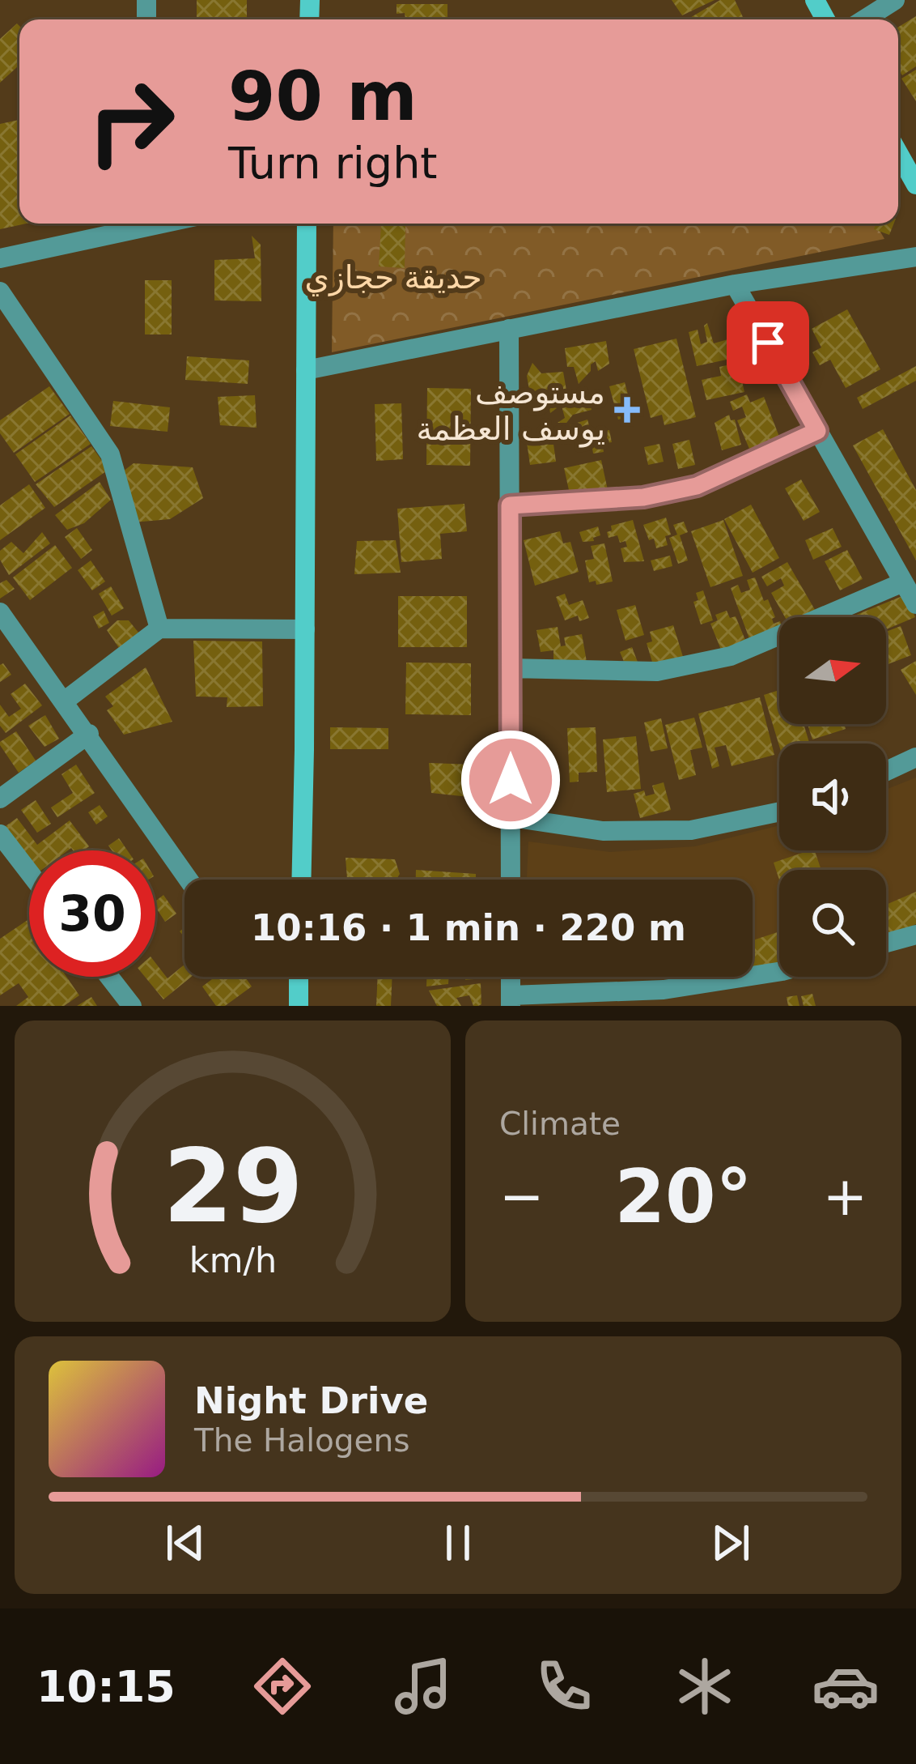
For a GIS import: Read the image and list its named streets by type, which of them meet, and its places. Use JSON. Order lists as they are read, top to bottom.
{
  "parks": ["حديقة حجازي"],
  "places": {
    "health": ["مستوصف يوسف العظمة"]
  },
  "north": "right",
  "page": {
    "turn": ["90 m", "Turn right"],
    "limit": "30",
    "trip": "10:16 · 1 min · 220 m",
    "tile": "Climate",
    "heat": ["−", "20°", "+"],
    "song": ["Night Drive", "The Halogens"],
    "tabs": "10:15",
    "gauge": ["29", "km/h"]
  }
}
